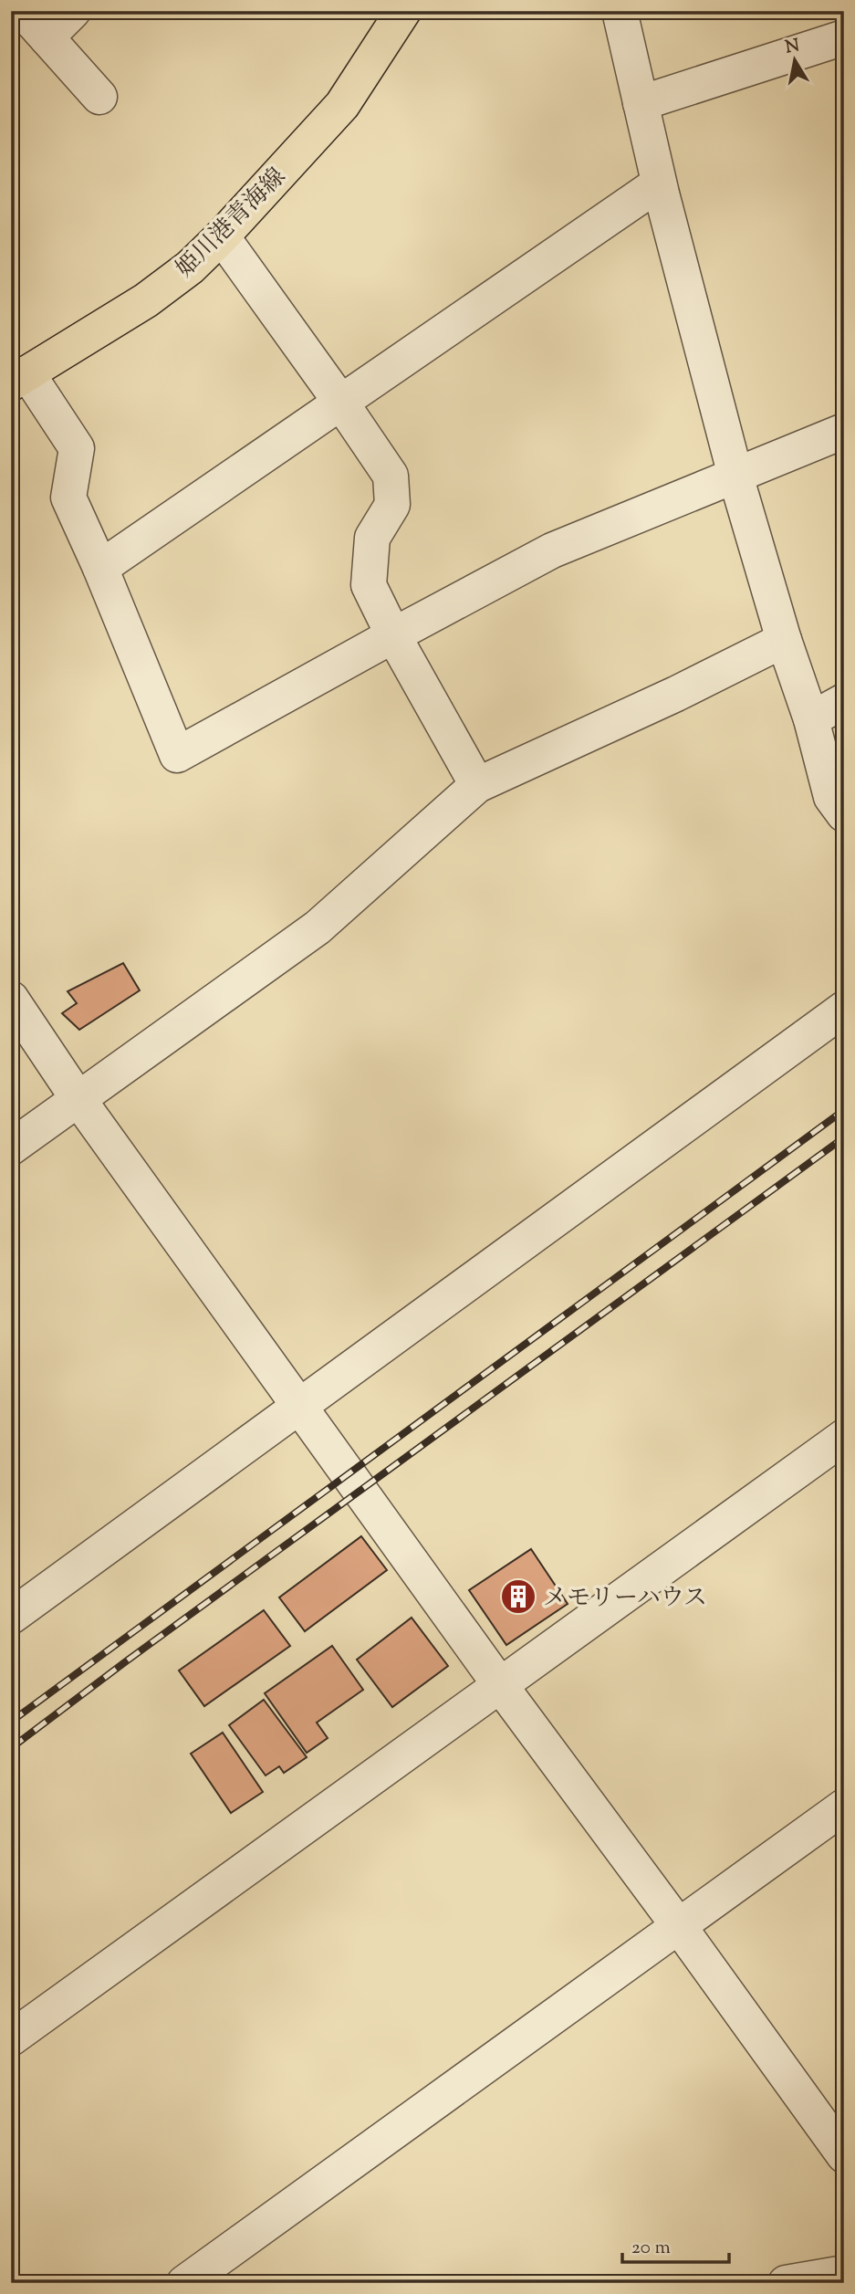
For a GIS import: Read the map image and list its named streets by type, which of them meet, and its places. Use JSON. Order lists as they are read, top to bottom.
{
  "streets": {
    "main road": ["姫川港青海線"]
  },
  "places": {
    "building": ["メモリーハウス"]
  },
  "scale_bar": "20 m",
  "north": "top"
}
